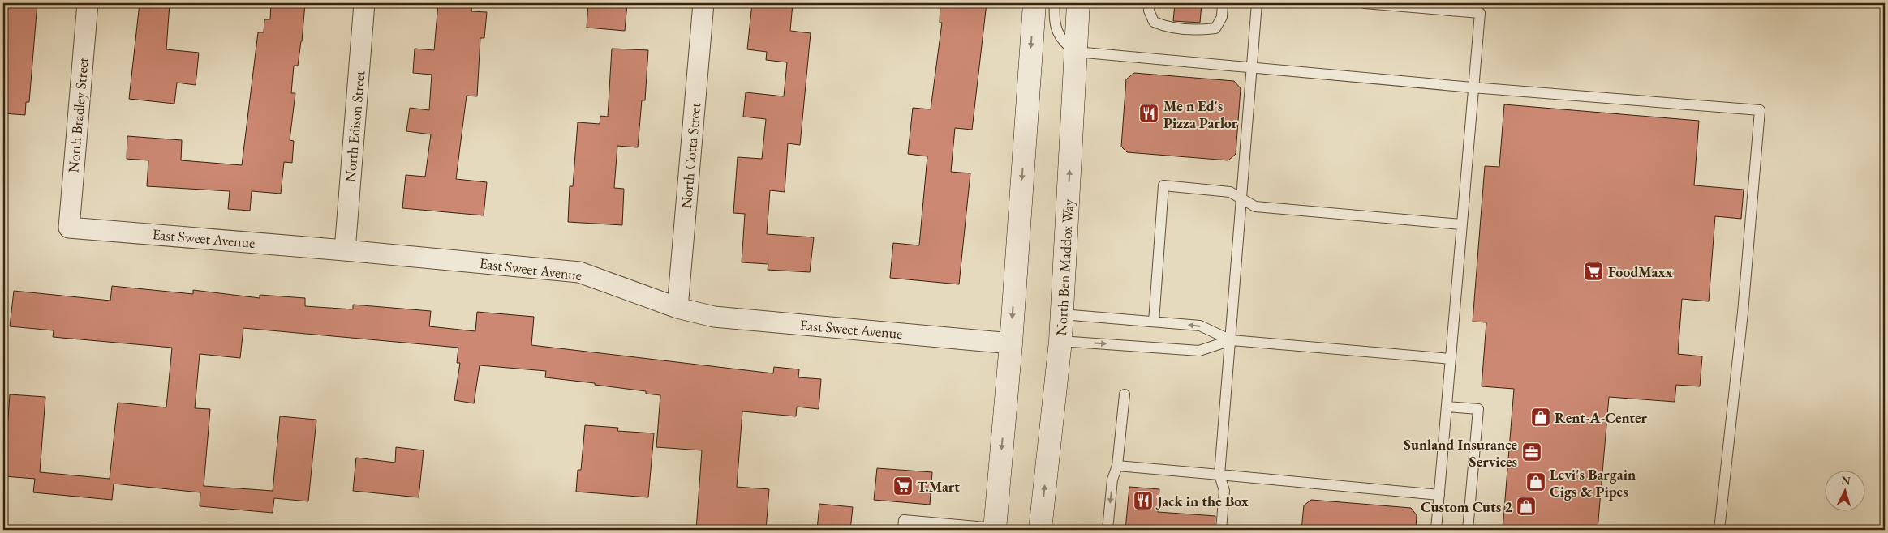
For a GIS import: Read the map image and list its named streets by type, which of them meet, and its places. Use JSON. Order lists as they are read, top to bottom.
{
  "streets": {
    "main road": ["North Ben Maddox Way"],
    "street": [
      "North Bradley Street",
      "North Edison Street",
      "North Cotta Street",
      "East Sweet Avenue"
    ]
  },
  "crossings": [
    ["North Bradley Street", "East Sweet Avenue"],
    ["North Edison Street", "East Sweet Avenue"],
    ["North Cotta Street", "East Sweet Avenue"]
  ],
  "places": {
    "restaurant": ["Me n Ed's Pizza Parlor", "Jack in the Box"],
    "supermarket": ["FoodMaxx", "T.Mart"],
    "shop": ["Rent-A-Center", "Levi's Bargain Cigs & Pipes", "Custom Cuts 2"],
    "office": ["Sunland Insurance Services"]
  },
  "north": "top"
}
